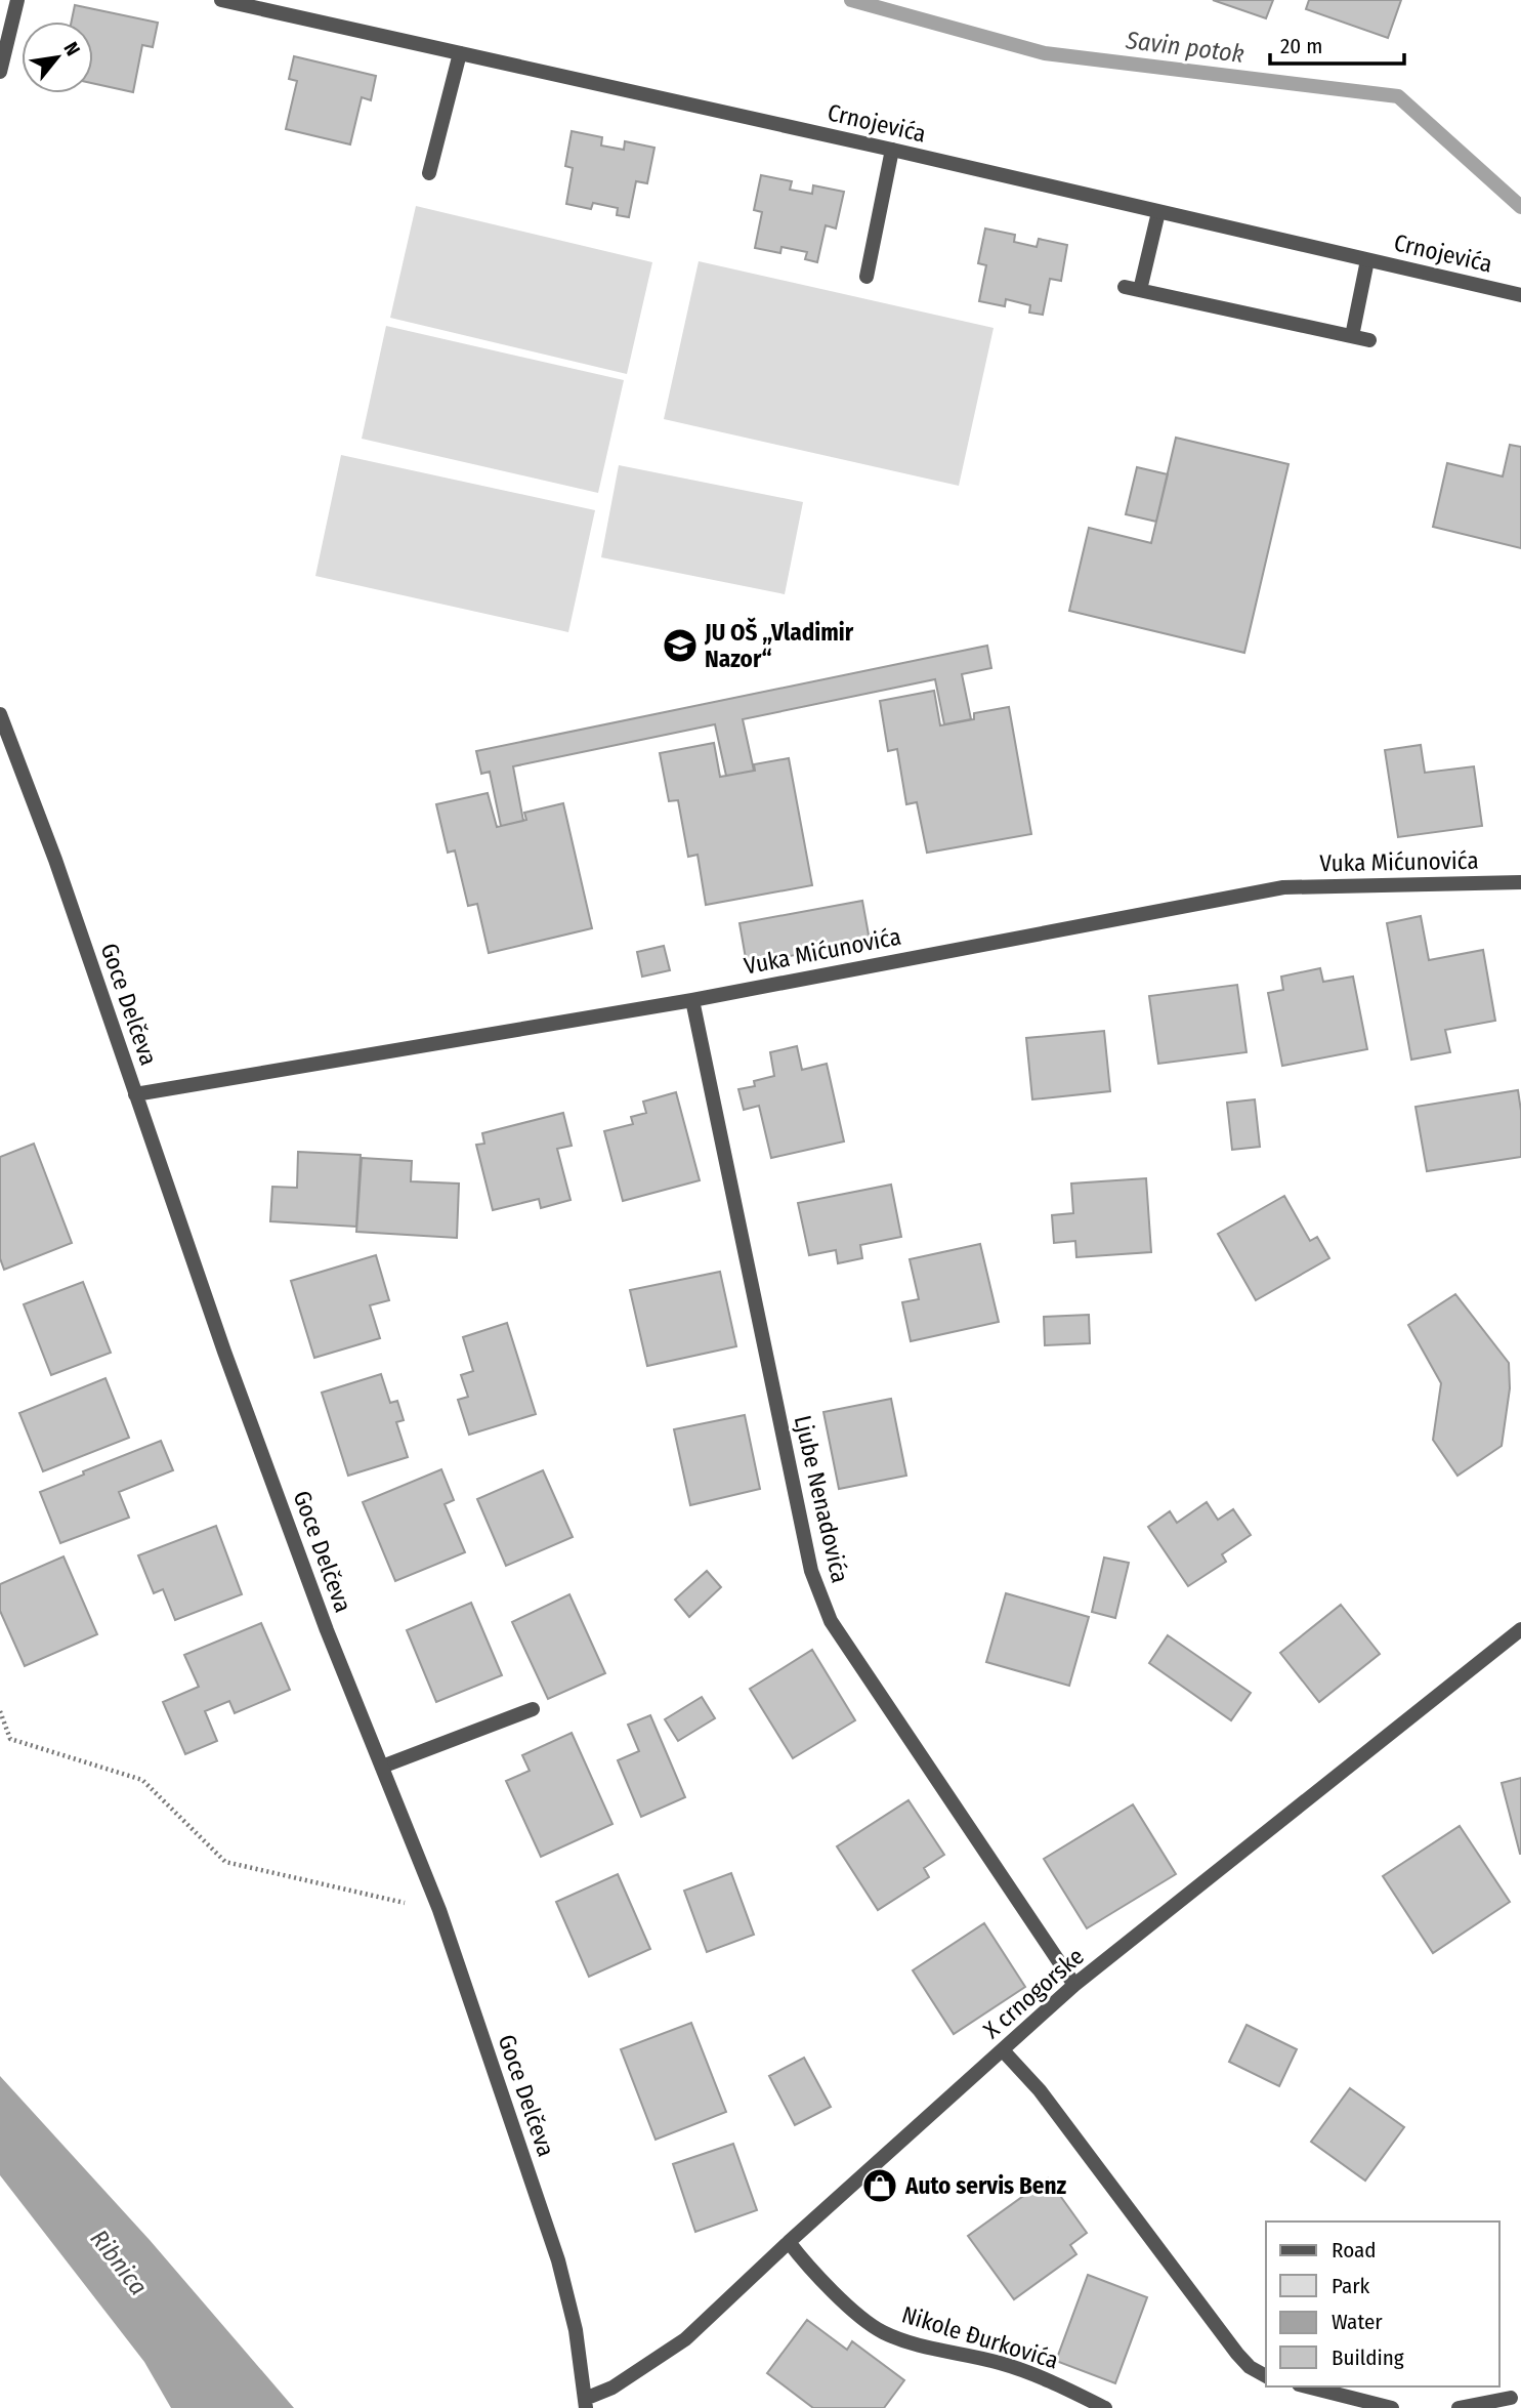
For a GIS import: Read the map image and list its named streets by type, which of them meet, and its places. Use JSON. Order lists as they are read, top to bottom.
{
  "streets": {
    "street": [
      "Crnojevića",
      "Vuka Mićunovića",
      "Goce Delčeva",
      "Ljube Nenadovića",
      "X crnogorske",
      "Nikole Đurkovića"
    ]
  },
  "crossings": [
    ["Vuka Mićunovića", "Goce Delčeva"],
    ["Vuka Mićunovića", "Ljube Nenadovića"],
    ["Goce Delčeva", "X crnogorske"],
    ["Ljube Nenadovića", "X crnogorske"],
    ["X crnogorske", "Nikole Đurkovića"]
  ],
  "water": ["Savin potok", "Ribnica"],
  "places": {
    "school or university": ["JU OŠ „Vladimir Nazor“"],
    "shop": ["Auto servis Benz"]
  },
  "legend": [
    "Road",
    "Park",
    "Water",
    "Building"
  ],
  "scale_bar": "20 m",
  "north": "top right"
}
